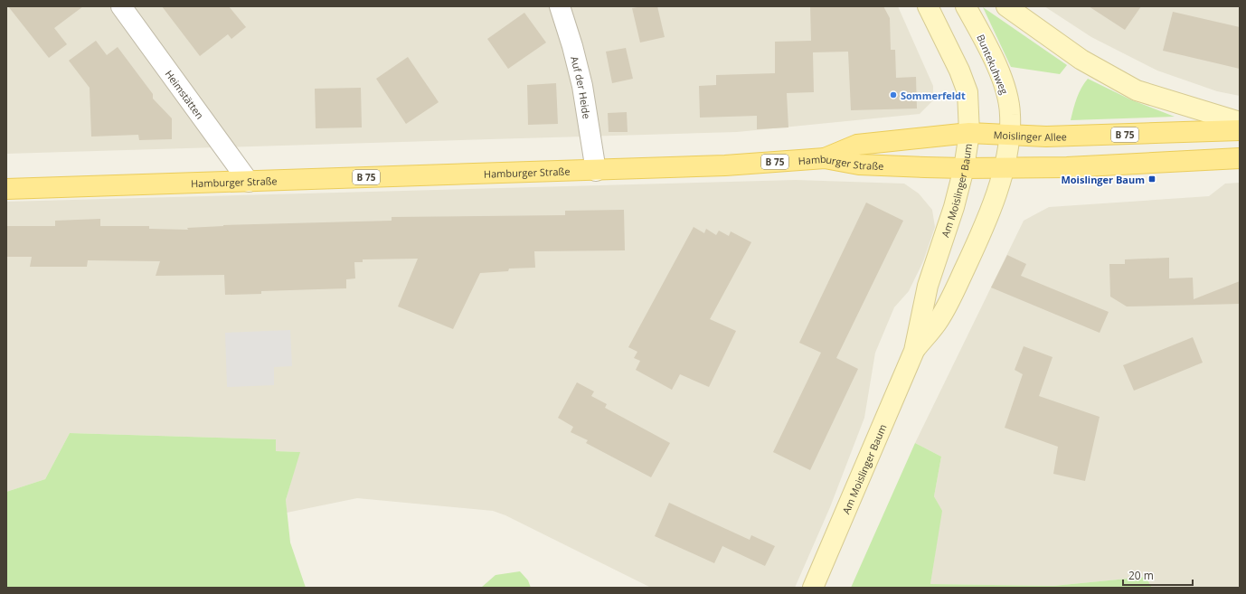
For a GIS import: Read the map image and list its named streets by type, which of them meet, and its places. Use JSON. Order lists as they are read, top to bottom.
{
  "streets": {
    "main road": [
      "Buntekuhweg",
      "Moislinger Allee",
      "B 75",
      "Hamburger Straße",
      "Am Moislinger Baum"
    ],
    "street": ["Auf der Heide", "Heimstätten"]
  },
  "crossings": [
    ["Buntekuhweg", "Moislinger Allee"],
    ["Buntekuhweg", "Hamburger Straße"],
    ["Buntekuhweg", "Am Moislinger Baum"],
    ["Auf der Heide", "Hamburger Straße"],
    ["Heimstätten", "Hamburger Straße"],
    ["Moislinger Allee", "Hamburger Straße"],
    ["Moislinger Allee", "Am Moislinger Baum"],
    ["Hamburger Straße", "Am Moislinger Baum"]
  ],
  "places": {
    "other": ["Sommerfeldt"],
    "transit": ["Moislinger Baum"]
  },
  "scale_bar": "20 m"
}
